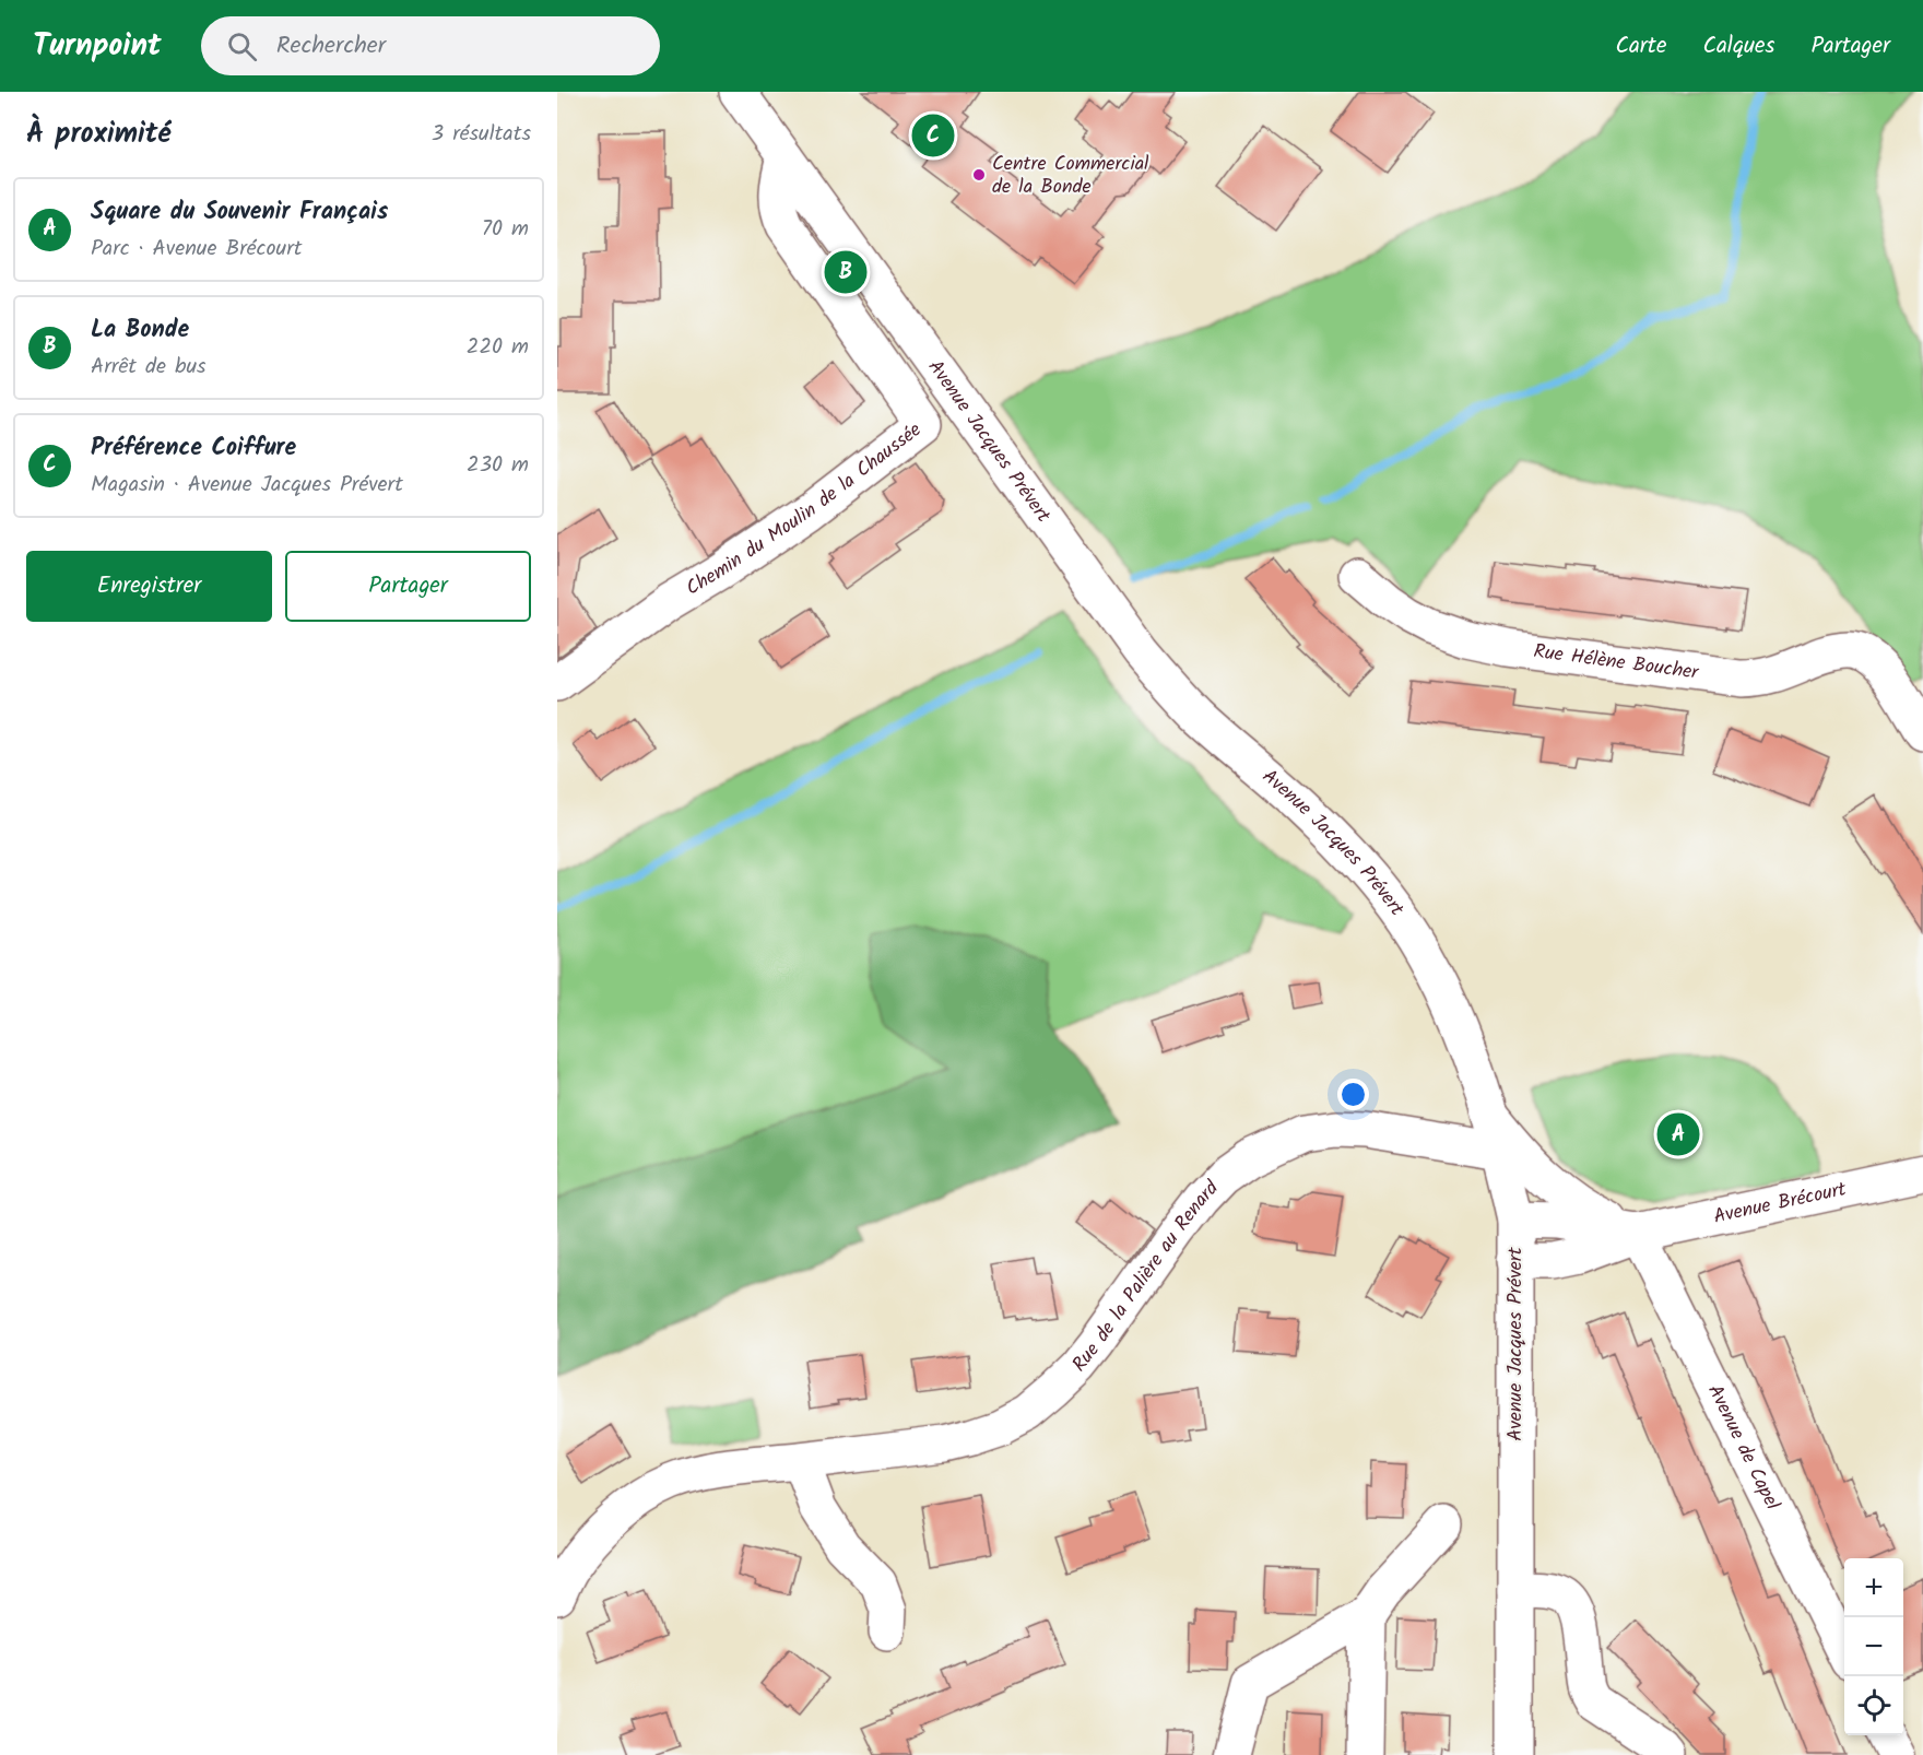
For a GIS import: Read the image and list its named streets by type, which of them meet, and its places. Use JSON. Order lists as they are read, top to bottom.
{
  "streets": {
    "street": [
      "Avenue Jacques Prévert",
      "Chemin du Moulin de la Chaussée",
      "Rue Hélène Boucher",
      "Avenue Brécourt",
      "Rue de la Palière au Renard",
      "Avenue de Capel"
    ]
  },
  "crossings": [
    ["Avenue Jacques Prévert", "Chemin du Moulin de la Chaussée"],
    ["Avenue Jacques Prévert", "Avenue Brécourt"],
    ["Avenue Jacques Prévert", "Rue de la Palière au Renard"],
    ["Avenue Brécourt", "Avenue de Capel"]
  ],
  "places": ["Centre Commercial de la Bonde"],
  "page": {
    "header": "Turnpoint",
    "search": "Rechercher",
    "nav": ["Carte", "Calques", "Partager"],
    "heading": ["À proximité", "3 résultats"],
    "pins": ["C", "B", "A"],
    "list": [
      {
        "mark": "A",
        "name": "Square du Souvenir Français",
        "note": "Parc · Avenue Brécourt",
        "value": "70 m"
      },
      {
        "mark": "B",
        "name": "La Bonde",
        "note": "Arrêt de bus",
        "value": "220 m"
      },
      {
        "mark": "C",
        "name": "Préférence Coiffure",
        "note": "Magasin · Avenue Jacques Prévert",
        "value": "230 m"
      }
    ],
    "buttons": ["Enregistrer", "Partager"],
    "map_buttons": ["+", "−"]
  }
}
